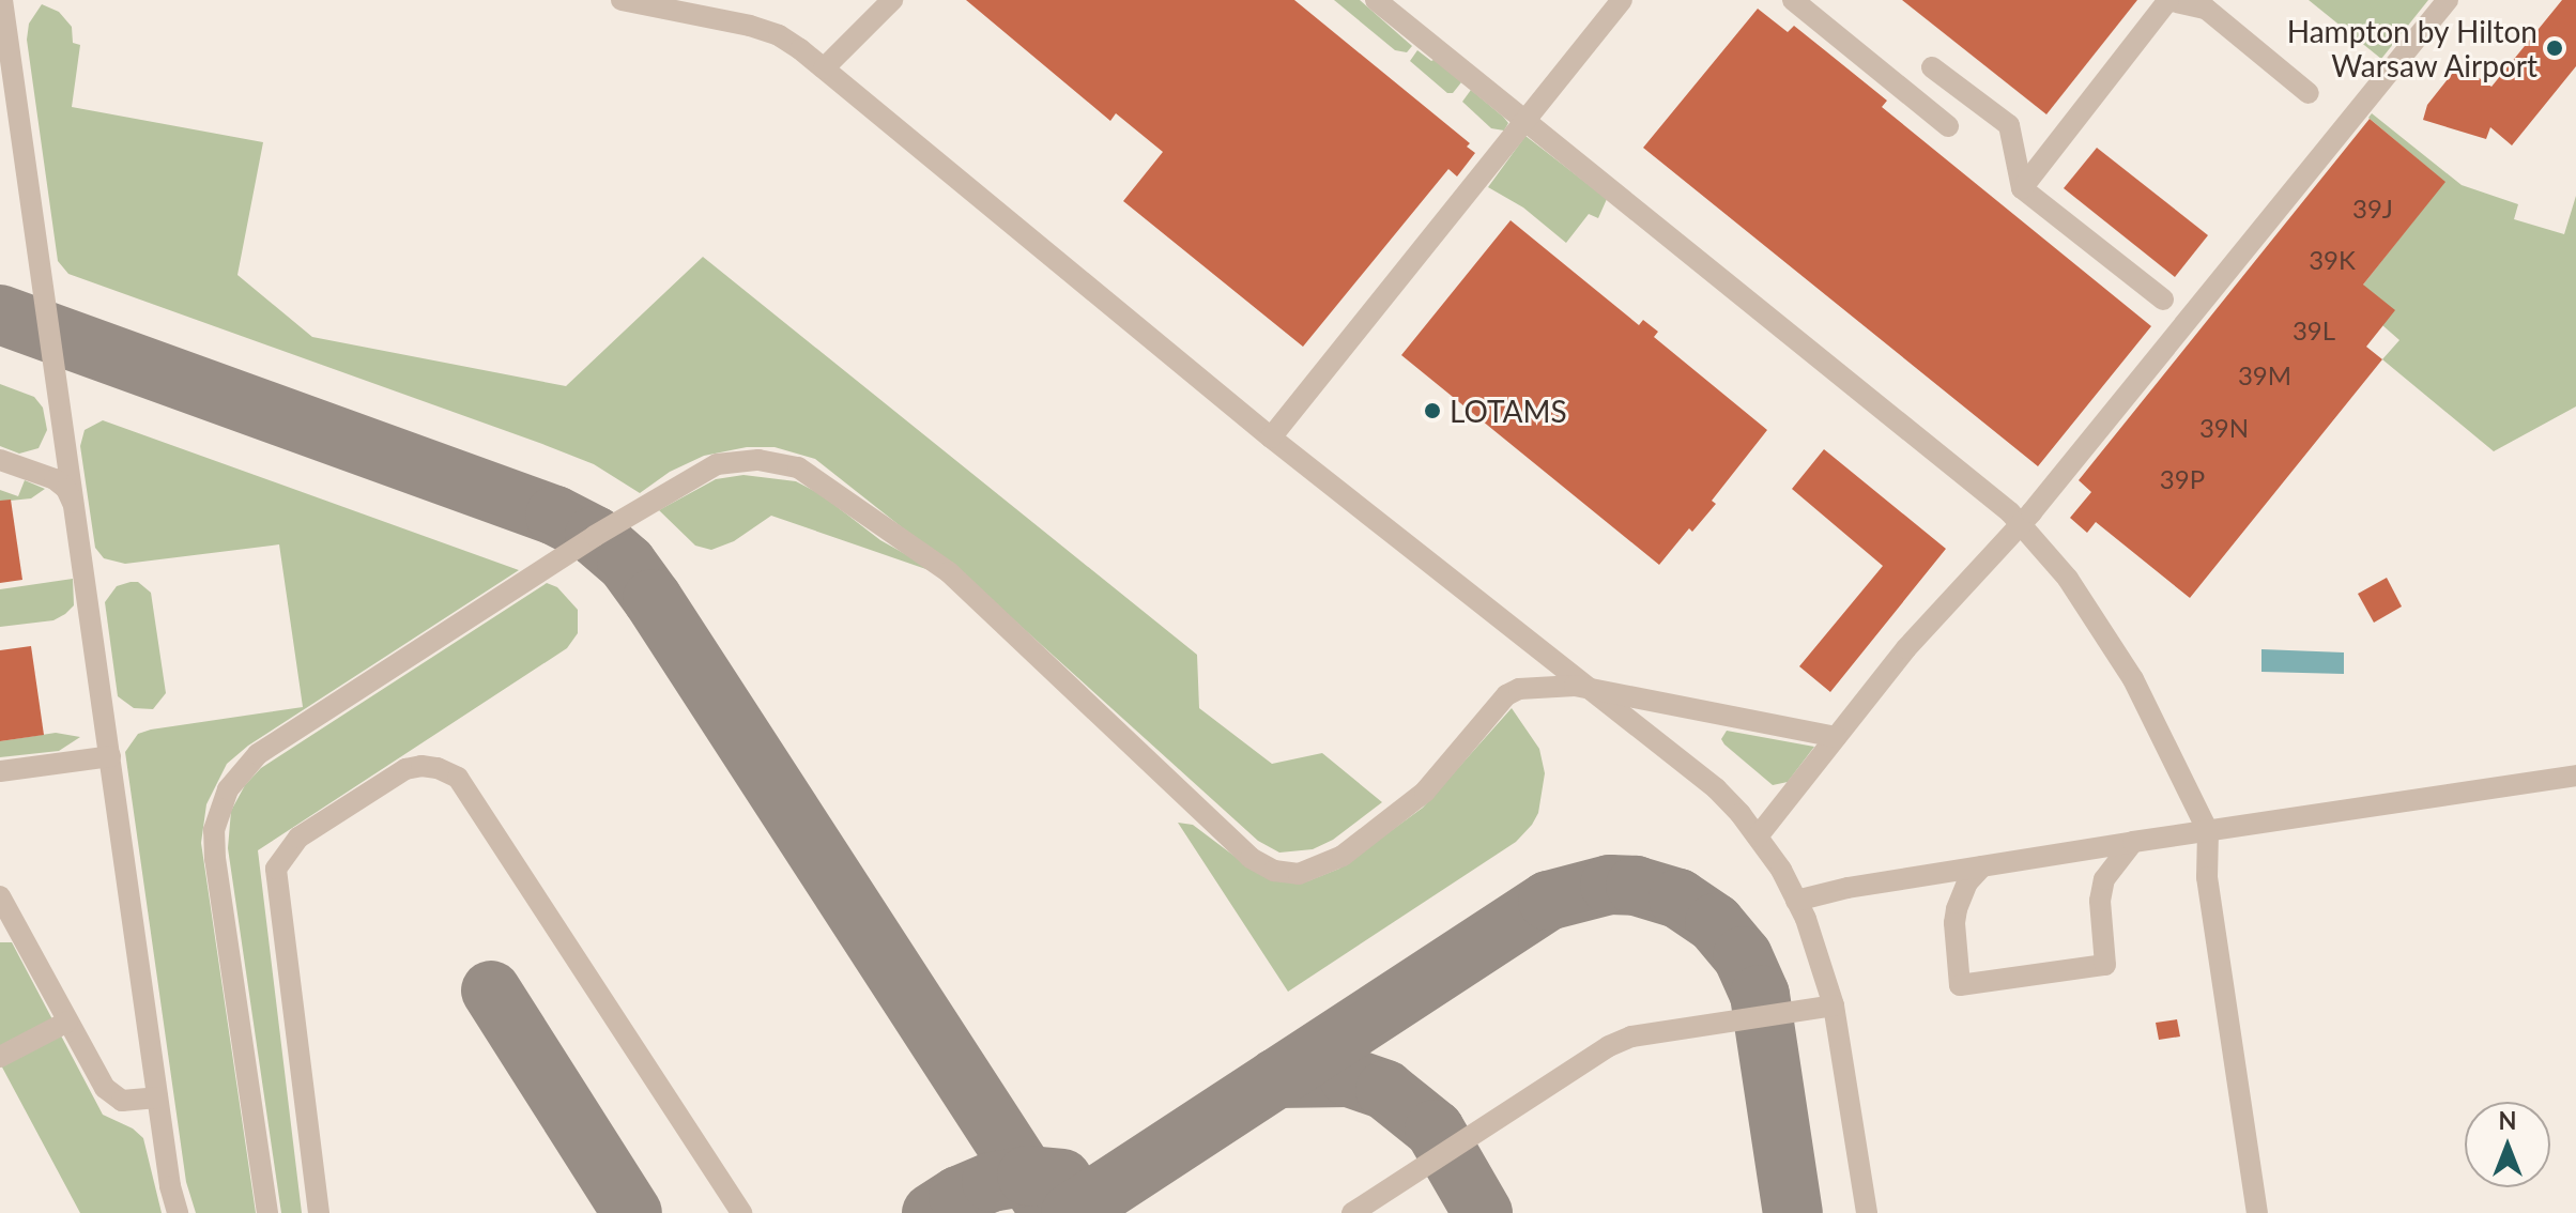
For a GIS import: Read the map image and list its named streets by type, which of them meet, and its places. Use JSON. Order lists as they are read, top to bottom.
{
  "places": ["Hampton by Hilton Warsaw Airport", "LOTAMS"],
  "house_numbers": [
    "39J",
    "39K",
    "39L",
    "39M",
    "39N",
    "39P"
  ],
  "north": "top"
}
